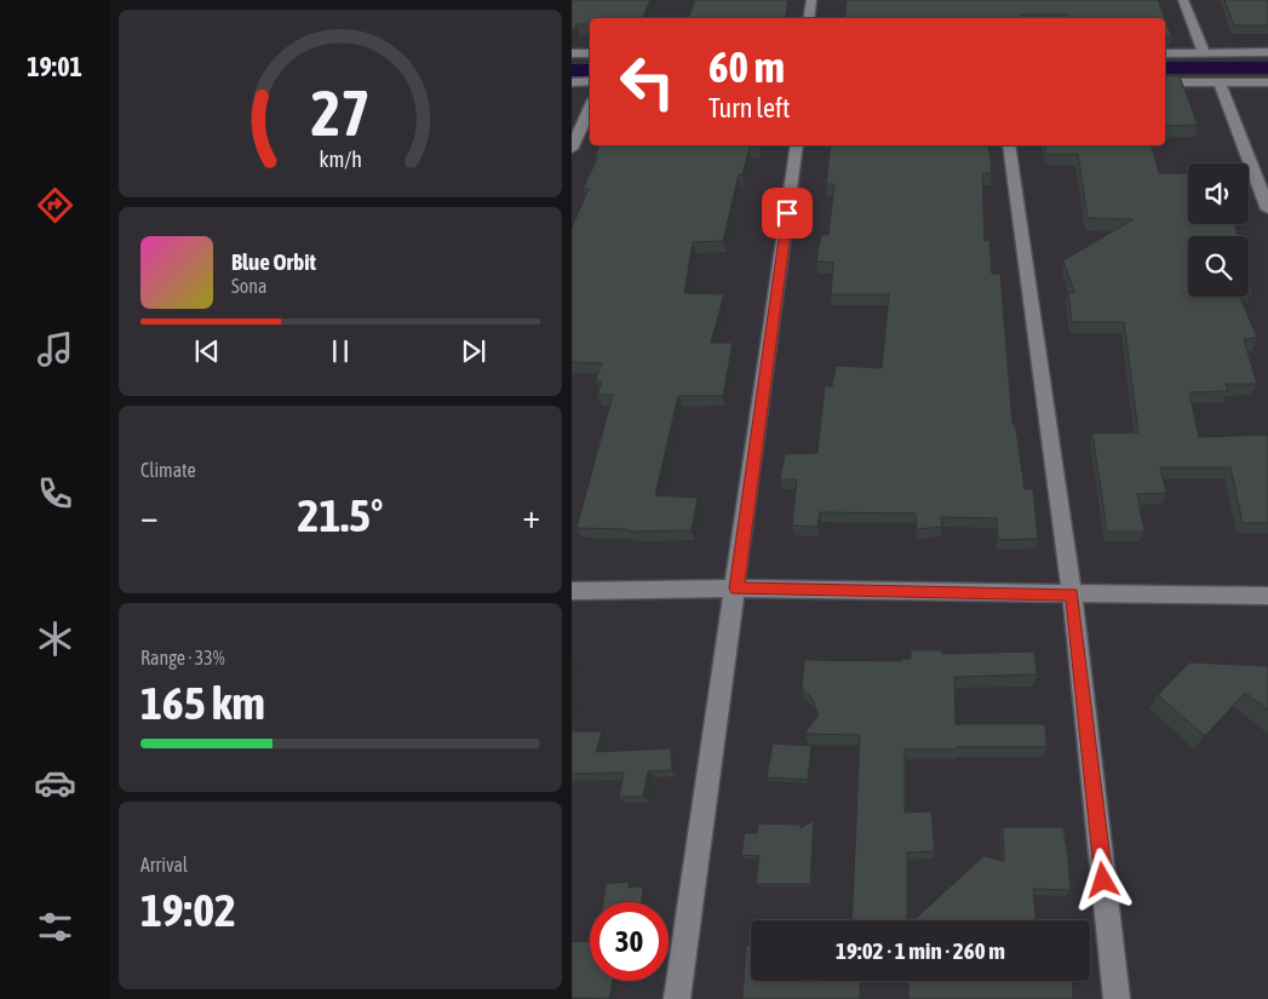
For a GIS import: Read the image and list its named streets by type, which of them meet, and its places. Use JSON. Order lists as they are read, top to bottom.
{
  "page": {
    "tabs": "19:01",
    "turn": ["60 m", "Turn left"],
    "song": ["Blue Orbit", "Sona"],
    "tile": [
      "Climate",
      ["Range · 33%", "165 km"],
      ["Arrival", "19:02"]
    ],
    "heat": ["−", "21.5°", "+"],
    "limit": "30",
    "trip": "19:02 · 1 min · 260 m",
    "gauge": ["27", "km/h"]
  }
}
